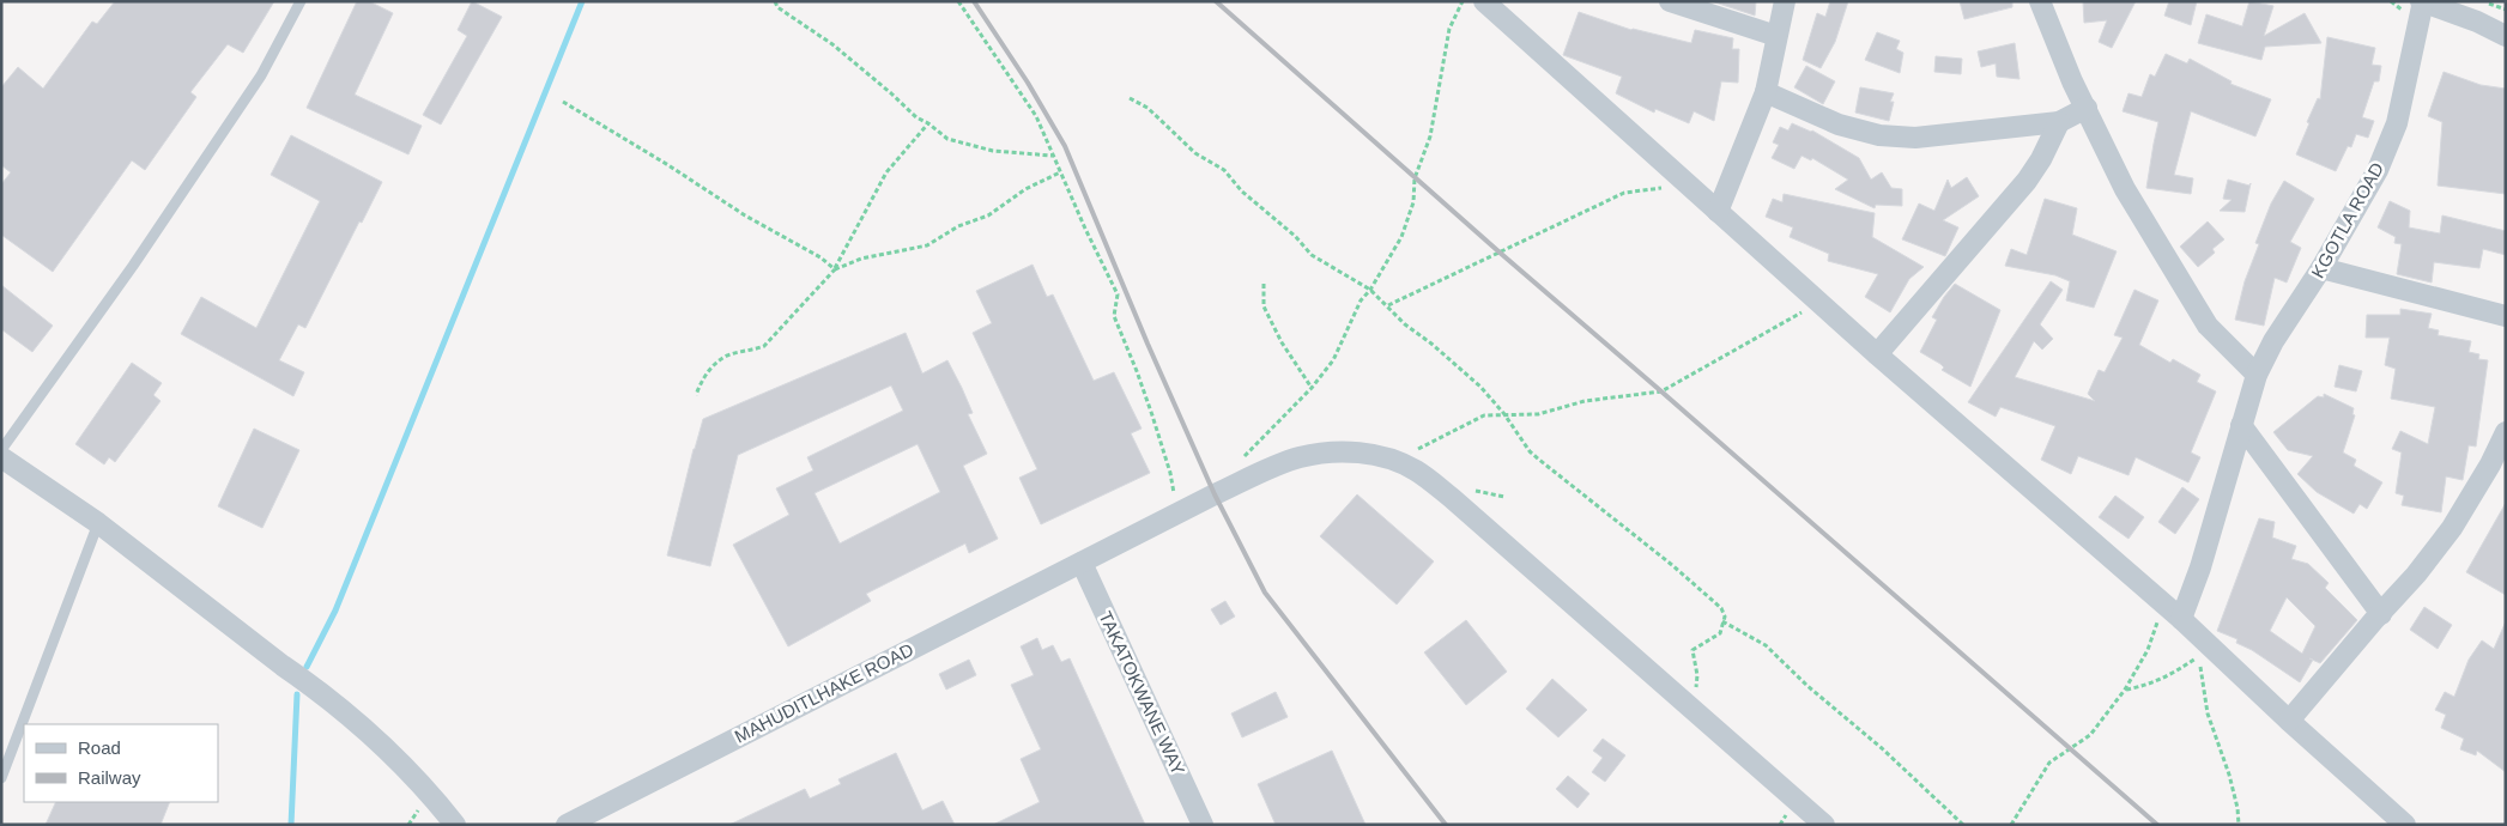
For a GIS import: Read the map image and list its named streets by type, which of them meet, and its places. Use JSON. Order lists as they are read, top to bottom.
{
  "streets": {
    "street": ["KGOTLA ROAD", "MAHUDITLHAKE ROAD", "TAKATOKWANE WAY"]
  },
  "crossings": [
    ["MAHUDITLHAKE ROAD", "TAKATOKWANE WAY"]
  ],
  "legend": ["Road", "Railway"]
}
